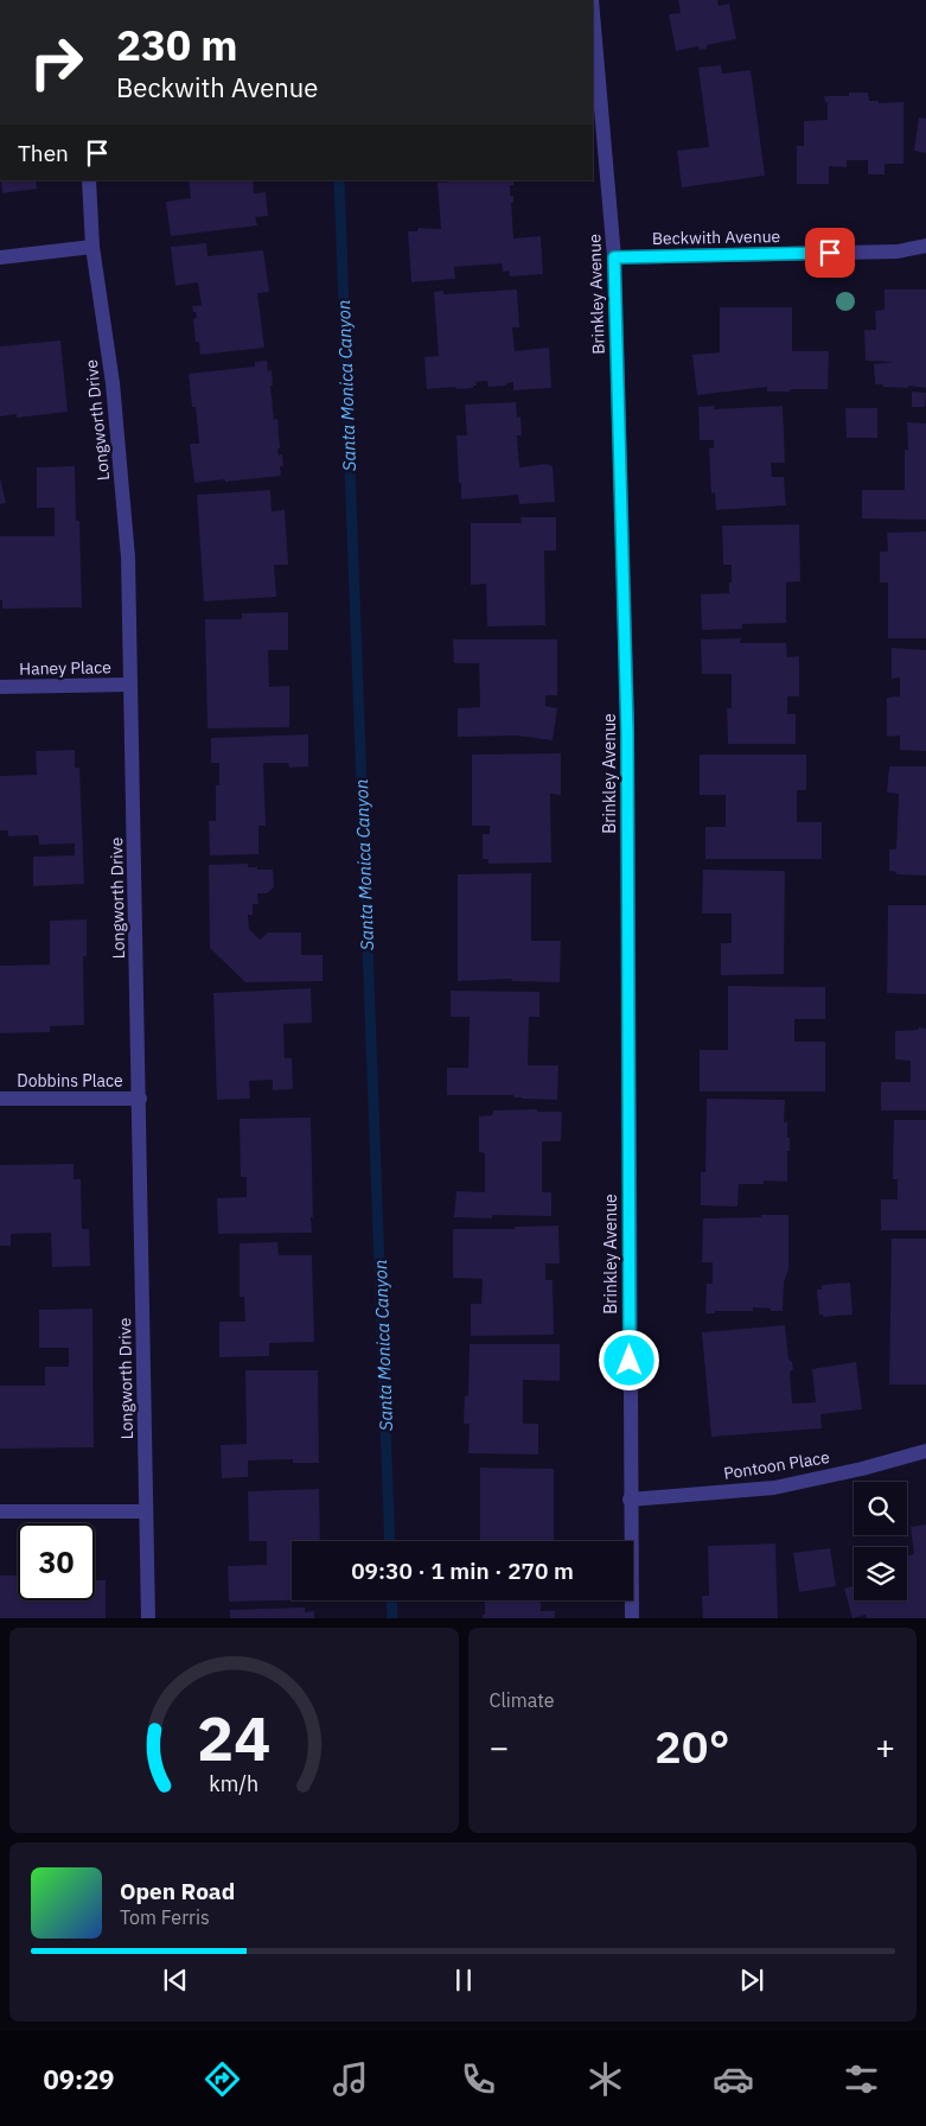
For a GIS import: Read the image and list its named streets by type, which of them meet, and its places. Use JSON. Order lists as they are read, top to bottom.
{
  "streets": {
    "street": [
      "Beckwith Avenue",
      "Brinkley Avenue",
      "Longworth Drive",
      "Haney Place",
      "Dobbins Place",
      "Pontoon Place"
    ]
  },
  "crossings": [
    ["Beckwith Avenue", "Brinkley Avenue"],
    ["Brinkley Avenue", "Pontoon Place"],
    ["Longworth Drive", "Haney Place"],
    ["Longworth Drive", "Dobbins Place"]
  ],
  "water": ["Santa Monica Canyon"],
  "page": {
    "turn": ["230 m", "Beckwith Avenue"],
    "then": "Then",
    "limit": "30",
    "trip": "09:30 · 1 min · 270 m",
    "tile": "Climate",
    "heat": ["−", "20°", "+"],
    "song": ["Open Road", "Tom Ferris"],
    "tabs": "09:29",
    "gauge": ["24", "km/h"]
  }
}
